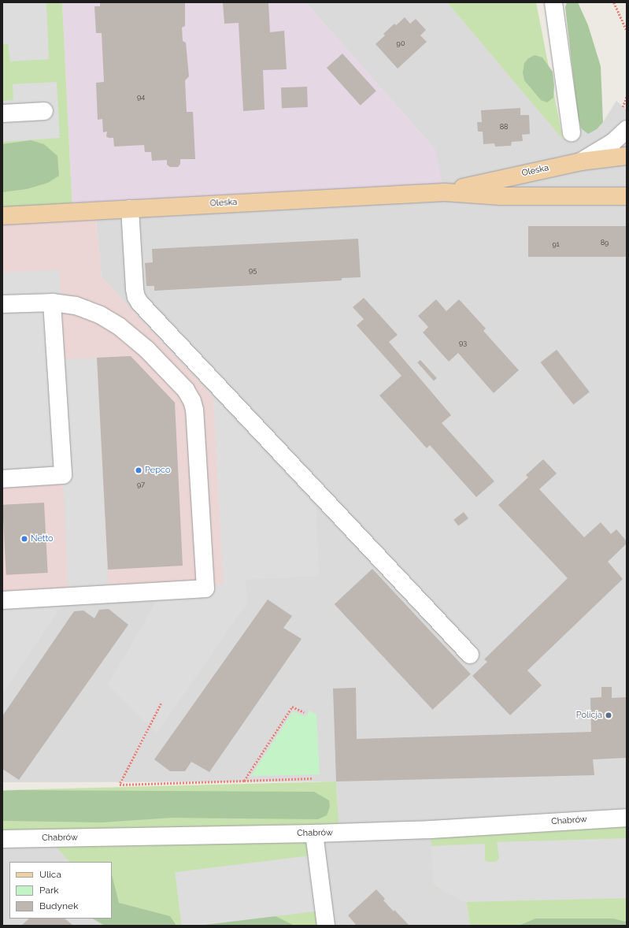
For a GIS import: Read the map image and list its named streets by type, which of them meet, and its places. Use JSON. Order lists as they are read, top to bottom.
{
  "streets": {
    "main road": ["Oleska"],
    "street": ["Chabrów"]
  },
  "places": ["Pepco", "Netto", "Policja"],
  "house_numbers": [
    "90",
    "94",
    "88",
    "89",
    "91",
    "95",
    "93",
    "97"
  ],
  "legend": ["Ulica", "Park", "Budynek"]
}
